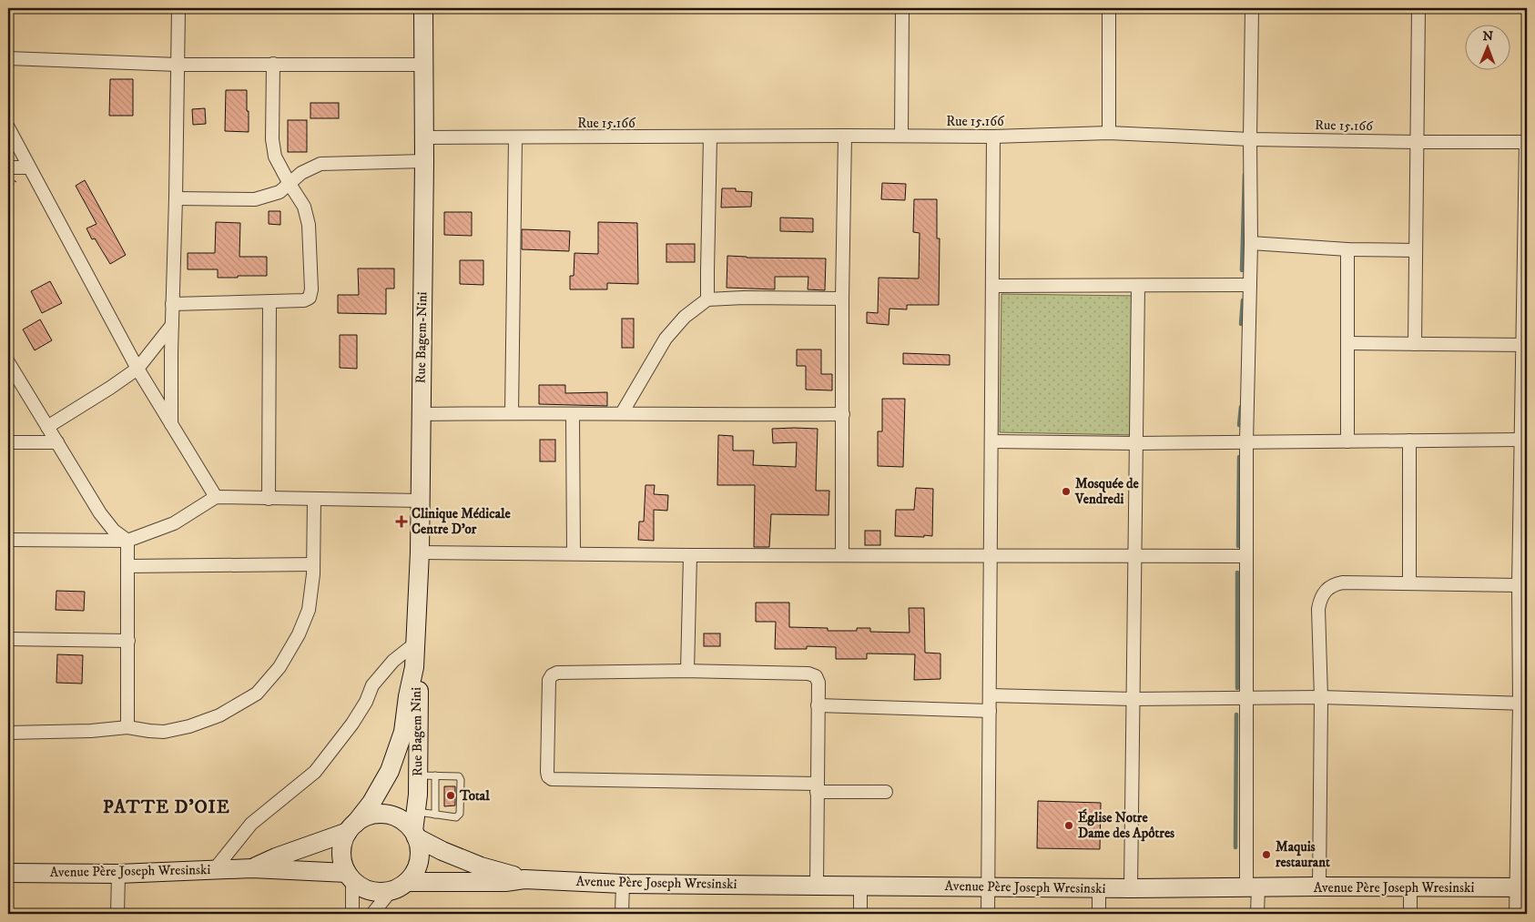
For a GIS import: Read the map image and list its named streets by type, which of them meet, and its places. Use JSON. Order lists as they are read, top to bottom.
{
  "streets": {
    "street": [
      "Rue 15.166",
      "Rue Bagem-Nini",
      "Rue Bagem Nini",
      "Avenue Père Joseph Wresinski"
    ]
  },
  "crossings": [
    ["Rue 15.166", "Rue Bagem-Nini"],
    ["Rue Bagem-Nini", "Rue Bagem Nini"],
    ["Rue Bagem Nini", "Avenue Père Joseph Wresinski"]
  ],
  "districts": ["PATTE D'OIE"],
  "places": {
    "other": [
      "Mosquée de Vendredi",
      "Total",
      "Église Notre Dame des Apôtres",
      "Maquis restaurant"
    ],
    "health": ["Clinique Médicale Centre D'or"]
  },
  "north": "top"
}
